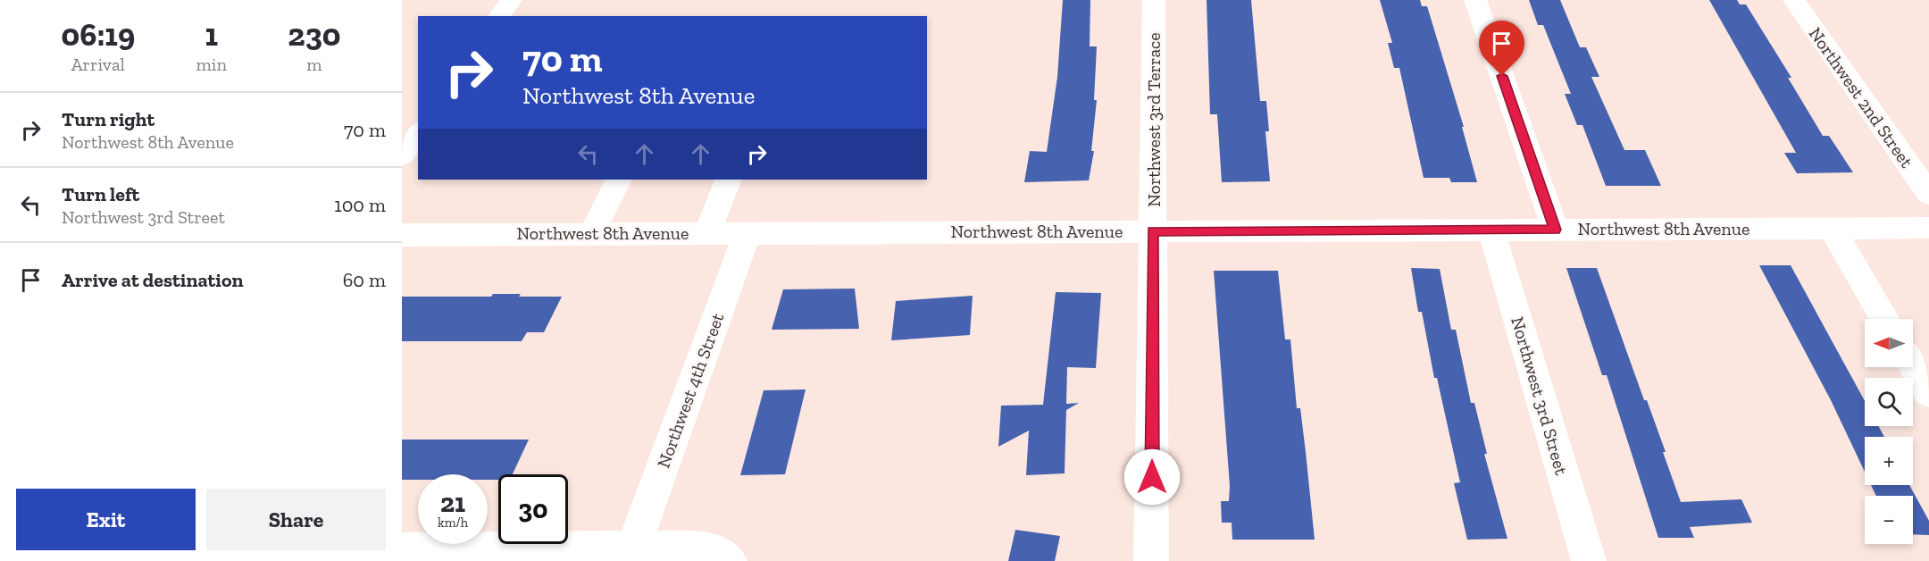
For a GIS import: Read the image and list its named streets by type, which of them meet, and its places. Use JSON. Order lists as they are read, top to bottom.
{
  "streets": {
    "street": [
      "Northwest 2nd Street",
      "Northwest 3rd Terrace",
      "Northwest 8th Avenue",
      "Northwest 4th Street",
      "Northwest 3rd Street"
    ]
  },
  "crossings": [
    ["Northwest 3rd Terrace", "Northwest 8th Avenue"],
    ["Northwest 8th Avenue", "Northwest 4th Street"],
    ["Northwest 8th Avenue", "Northwest 3rd Street"]
  ],
  "north": "left",
  "page": {
    "eta": [
      "06:19",
      "Arrival",
      "1",
      "min",
      "230",
      "m"
    ],
    "turn": ["70 m", "Northwest 8th Avenue"],
    "list": [
      {
        "name": "Turn right",
        "note": "Northwest 8th Avenue",
        "value": "70 m"
      },
      {
        "name": "Turn left",
        "note": "Northwest 3rd Street",
        "value": "100 m"
      },
      {
        "name": "Arrive at destination",
        "value": "60 m"
      }
    ],
    "map_buttons": ["+", "−"],
    "speed": "21 km/h",
    "limit": "30",
    "buttons": ["Exit", "Share"]
  }
}
